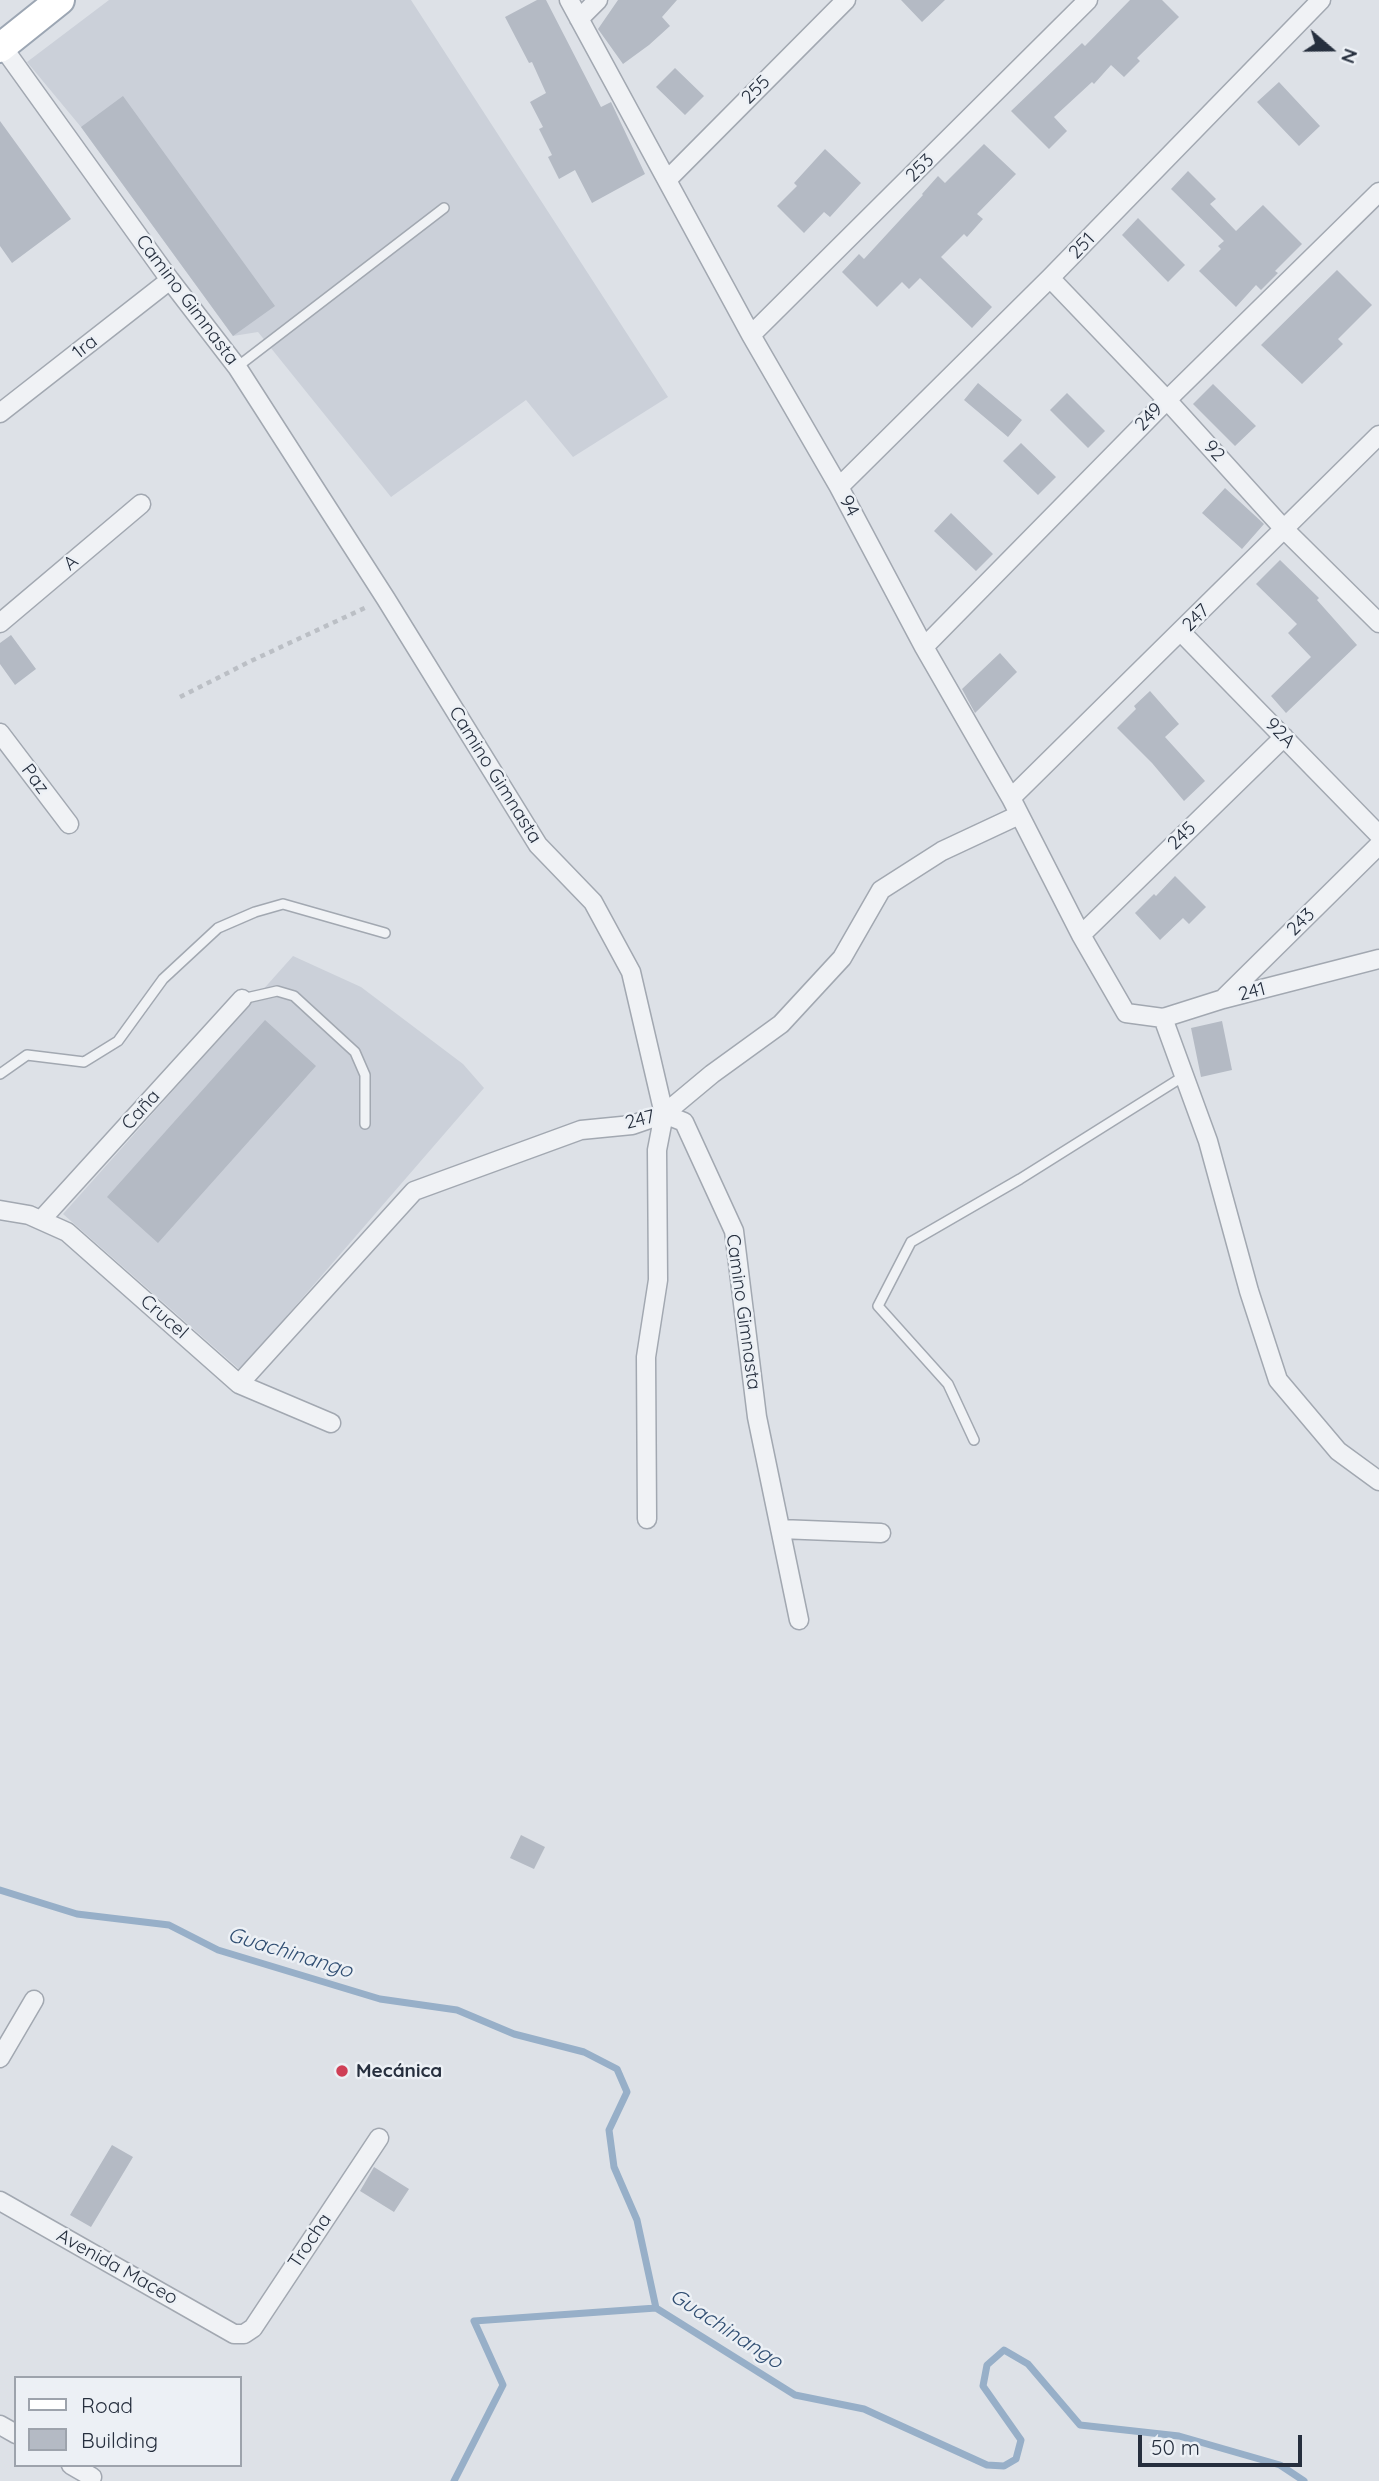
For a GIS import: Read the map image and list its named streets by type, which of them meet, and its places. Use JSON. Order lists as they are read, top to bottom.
{
  "streets": {
    "street": [
      "255",
      "253",
      "251",
      "Camino Gimnasta",
      "1ra",
      "249",
      "92",
      "94",
      "A",
      "247",
      "92A",
      "Paz",
      "245",
      "243",
      "241",
      "Caña",
      "Crucel",
      "Trocha",
      "Avenida Maceo"
    ]
  },
  "crossings": [
    ["255", "94"],
    ["253", "94"],
    ["251", "92"],
    ["251", "94"],
    ["Camino Gimnasta", "1ra"],
    ["Camino Gimnasta", "247"],
    ["249", "92"],
    ["249", "94"],
    ["92", "247"],
    ["94", "247"],
    ["94", "245"],
    ["94", "241"],
    ["247", "92A"],
    ["247", "Crucel"],
    ["92A", "245"],
    ["243", "241"],
    ["Caña", "Crucel"],
    ["Trocha", "Avenida Maceo"]
  ],
  "water": ["Guachinango"],
  "places": ["Mecánica"],
  "legend": ["Road", "Building"],
  "scale_bar": "50 m",
  "north": "right"
}
